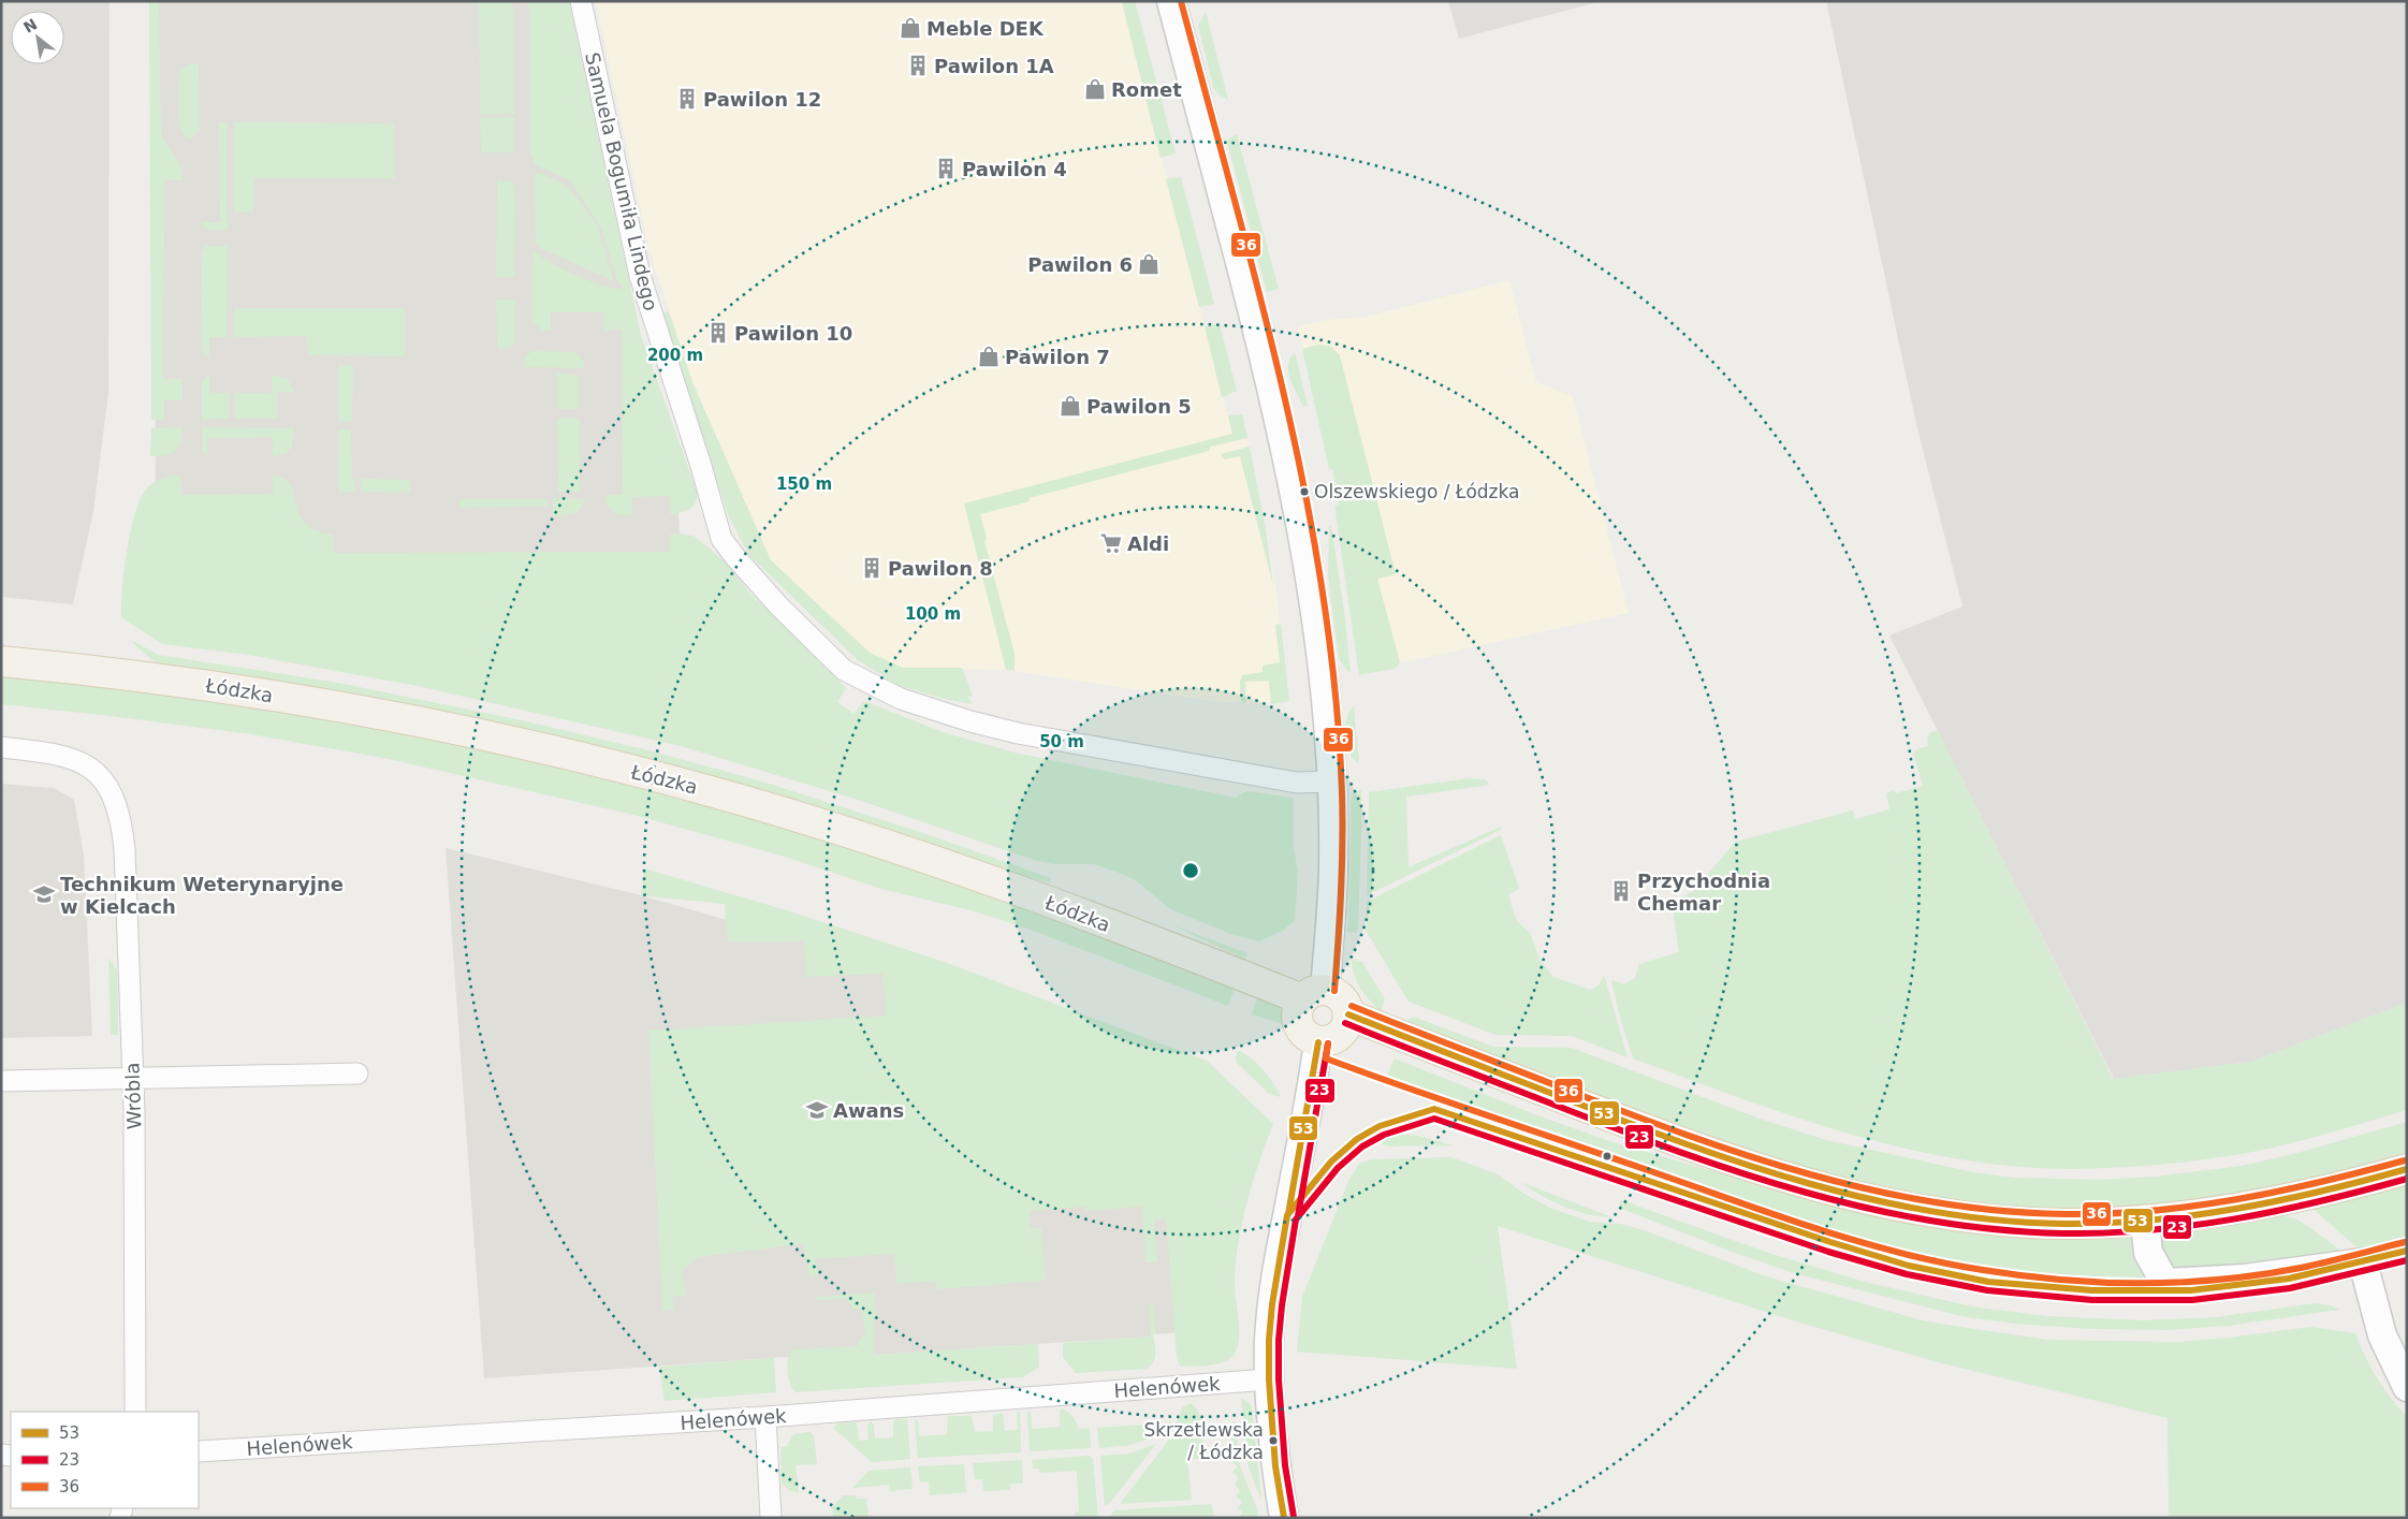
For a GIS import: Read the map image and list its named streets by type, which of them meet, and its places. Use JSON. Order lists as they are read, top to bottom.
{
  "streets": {
    "main road": ["Łódzka"],
    "street": ["Samuela Bogumiła Lindego", "Wróbla", "Helenówek"]
  },
  "places": {
    "shop": [
      "Meble DEK",
      "Romet",
      "Pawilon 6",
      "Pawilon 7",
      "Pawilon 5"
    ],
    "building": [
      "Pawilon 1A",
      "Pawilon 12",
      "Pawilon 4",
      "Pawilon 10",
      "Pawilon 8",
      "Przychodnia Chemar"
    ],
    "other": ["Olszewskiego / Łódzka", "Skrzetlewska / Łódzka"],
    "supermarket": ["Aldi"],
    "school or university": ["Technikum Weterynaryjne w Kielcach", "Awans"]
  },
  "lines": ["transit line 36", "transit line 53", "transit line 23"],
  "legend": ["53", "23", "36"],
  "north": "top left",
  "rings": [
    "200 m",
    "150 m",
    "100 m",
    "50 m"
  ]
}
